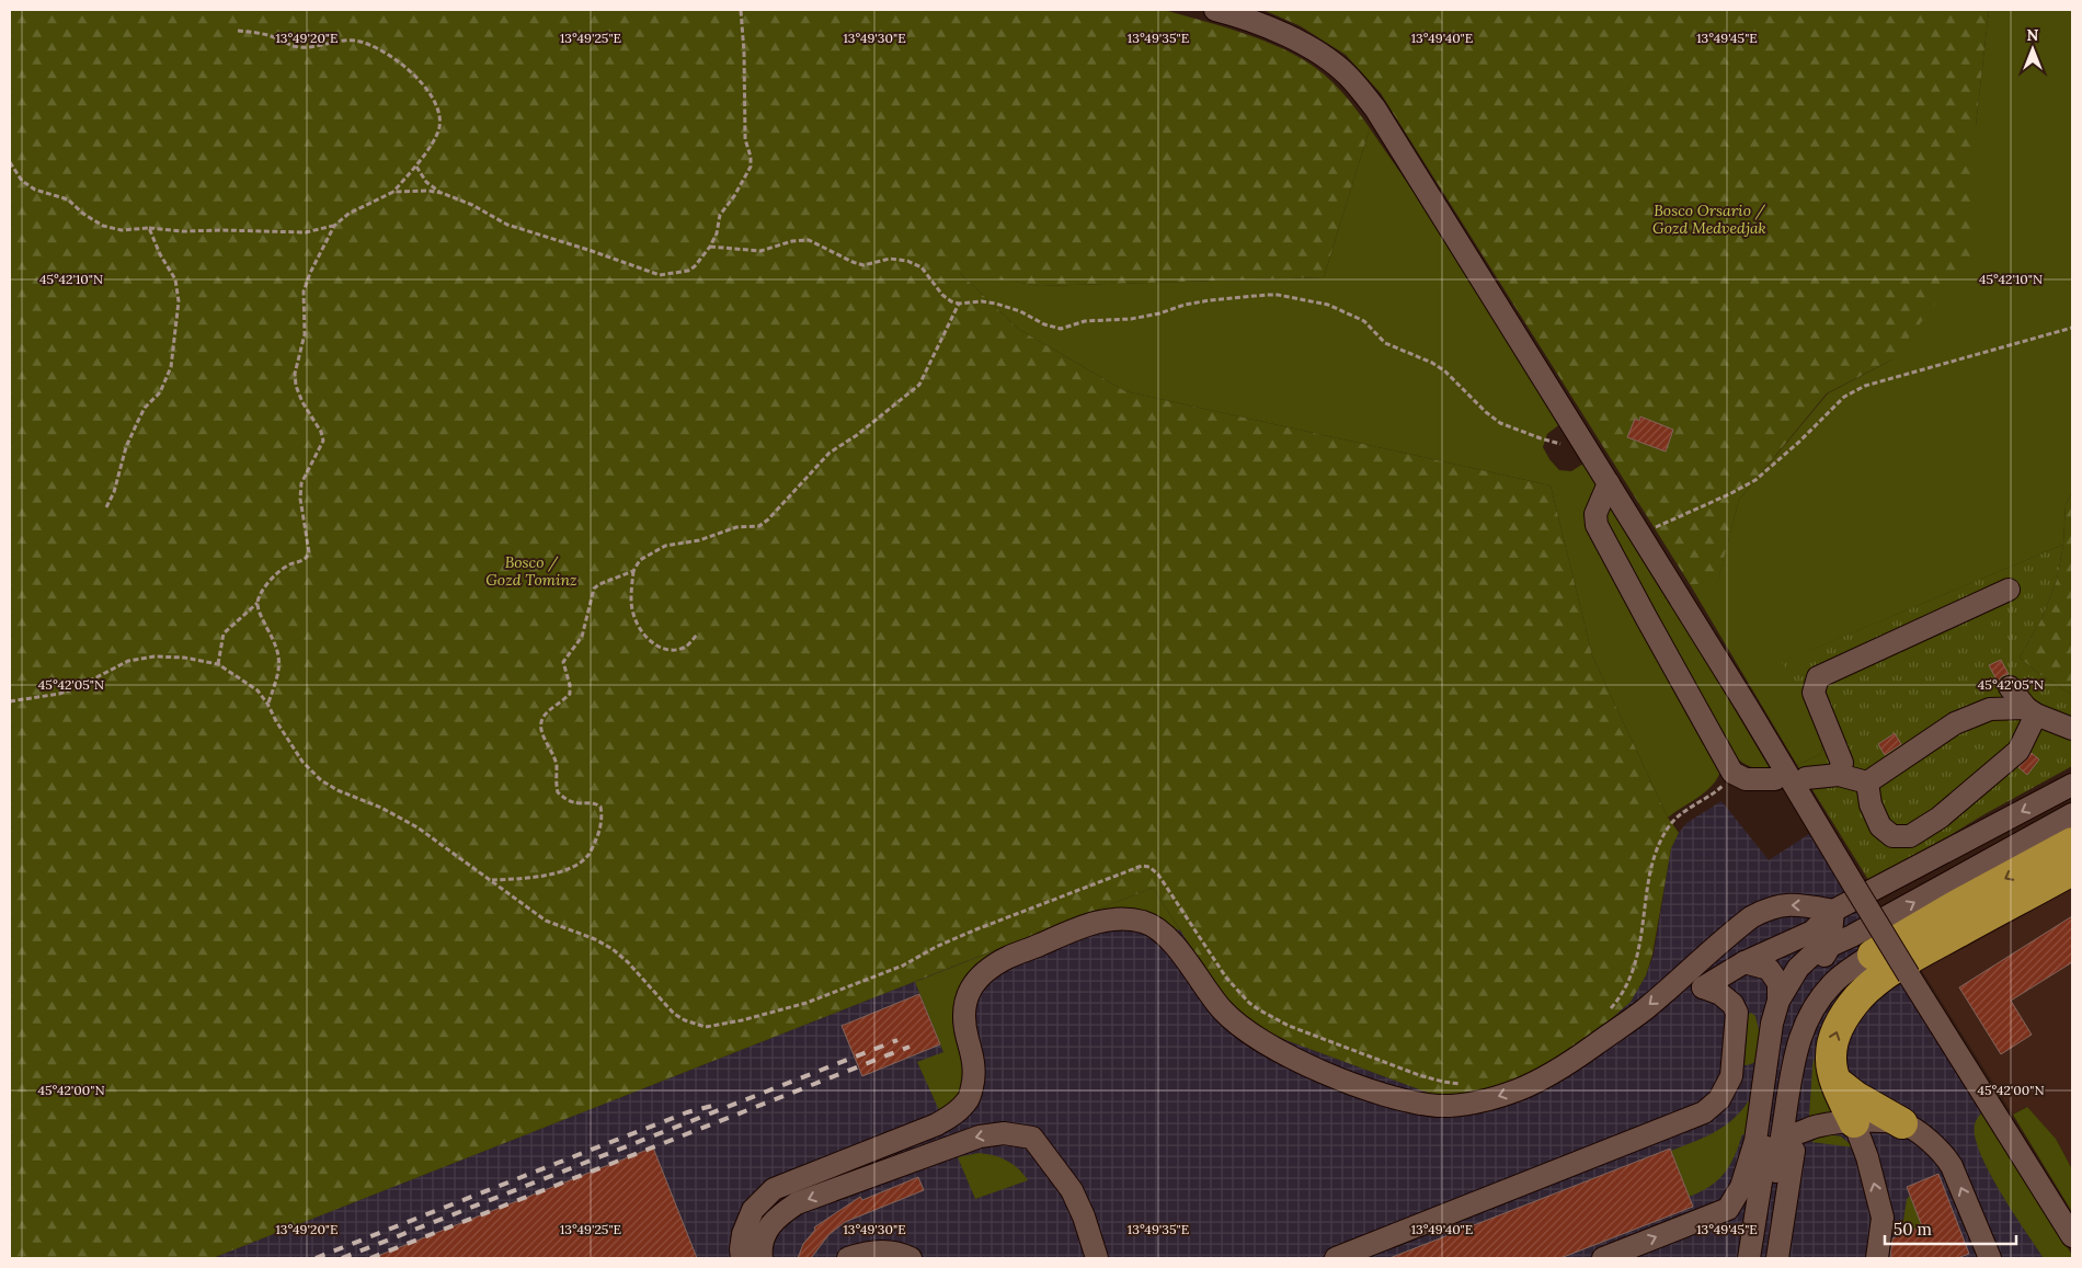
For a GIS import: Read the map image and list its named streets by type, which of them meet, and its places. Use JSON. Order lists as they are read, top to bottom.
{
  "parks": ["Bosco Orsario / Gozd Medvedjak", "Bosco / Gozd Tominz"],
  "scale_bar": "50 m",
  "north": "top",
  "coordinates": [
    "13°49'20\"E",
    "13°49'25\"E",
    "13°49'30\"E",
    "13°49'35\"E",
    "13°49'40\"E",
    "13°49'45\"E",
    "45°42'10\"N",
    "45°42'05\"N",
    "45°42'00\"N"
  ]
}
